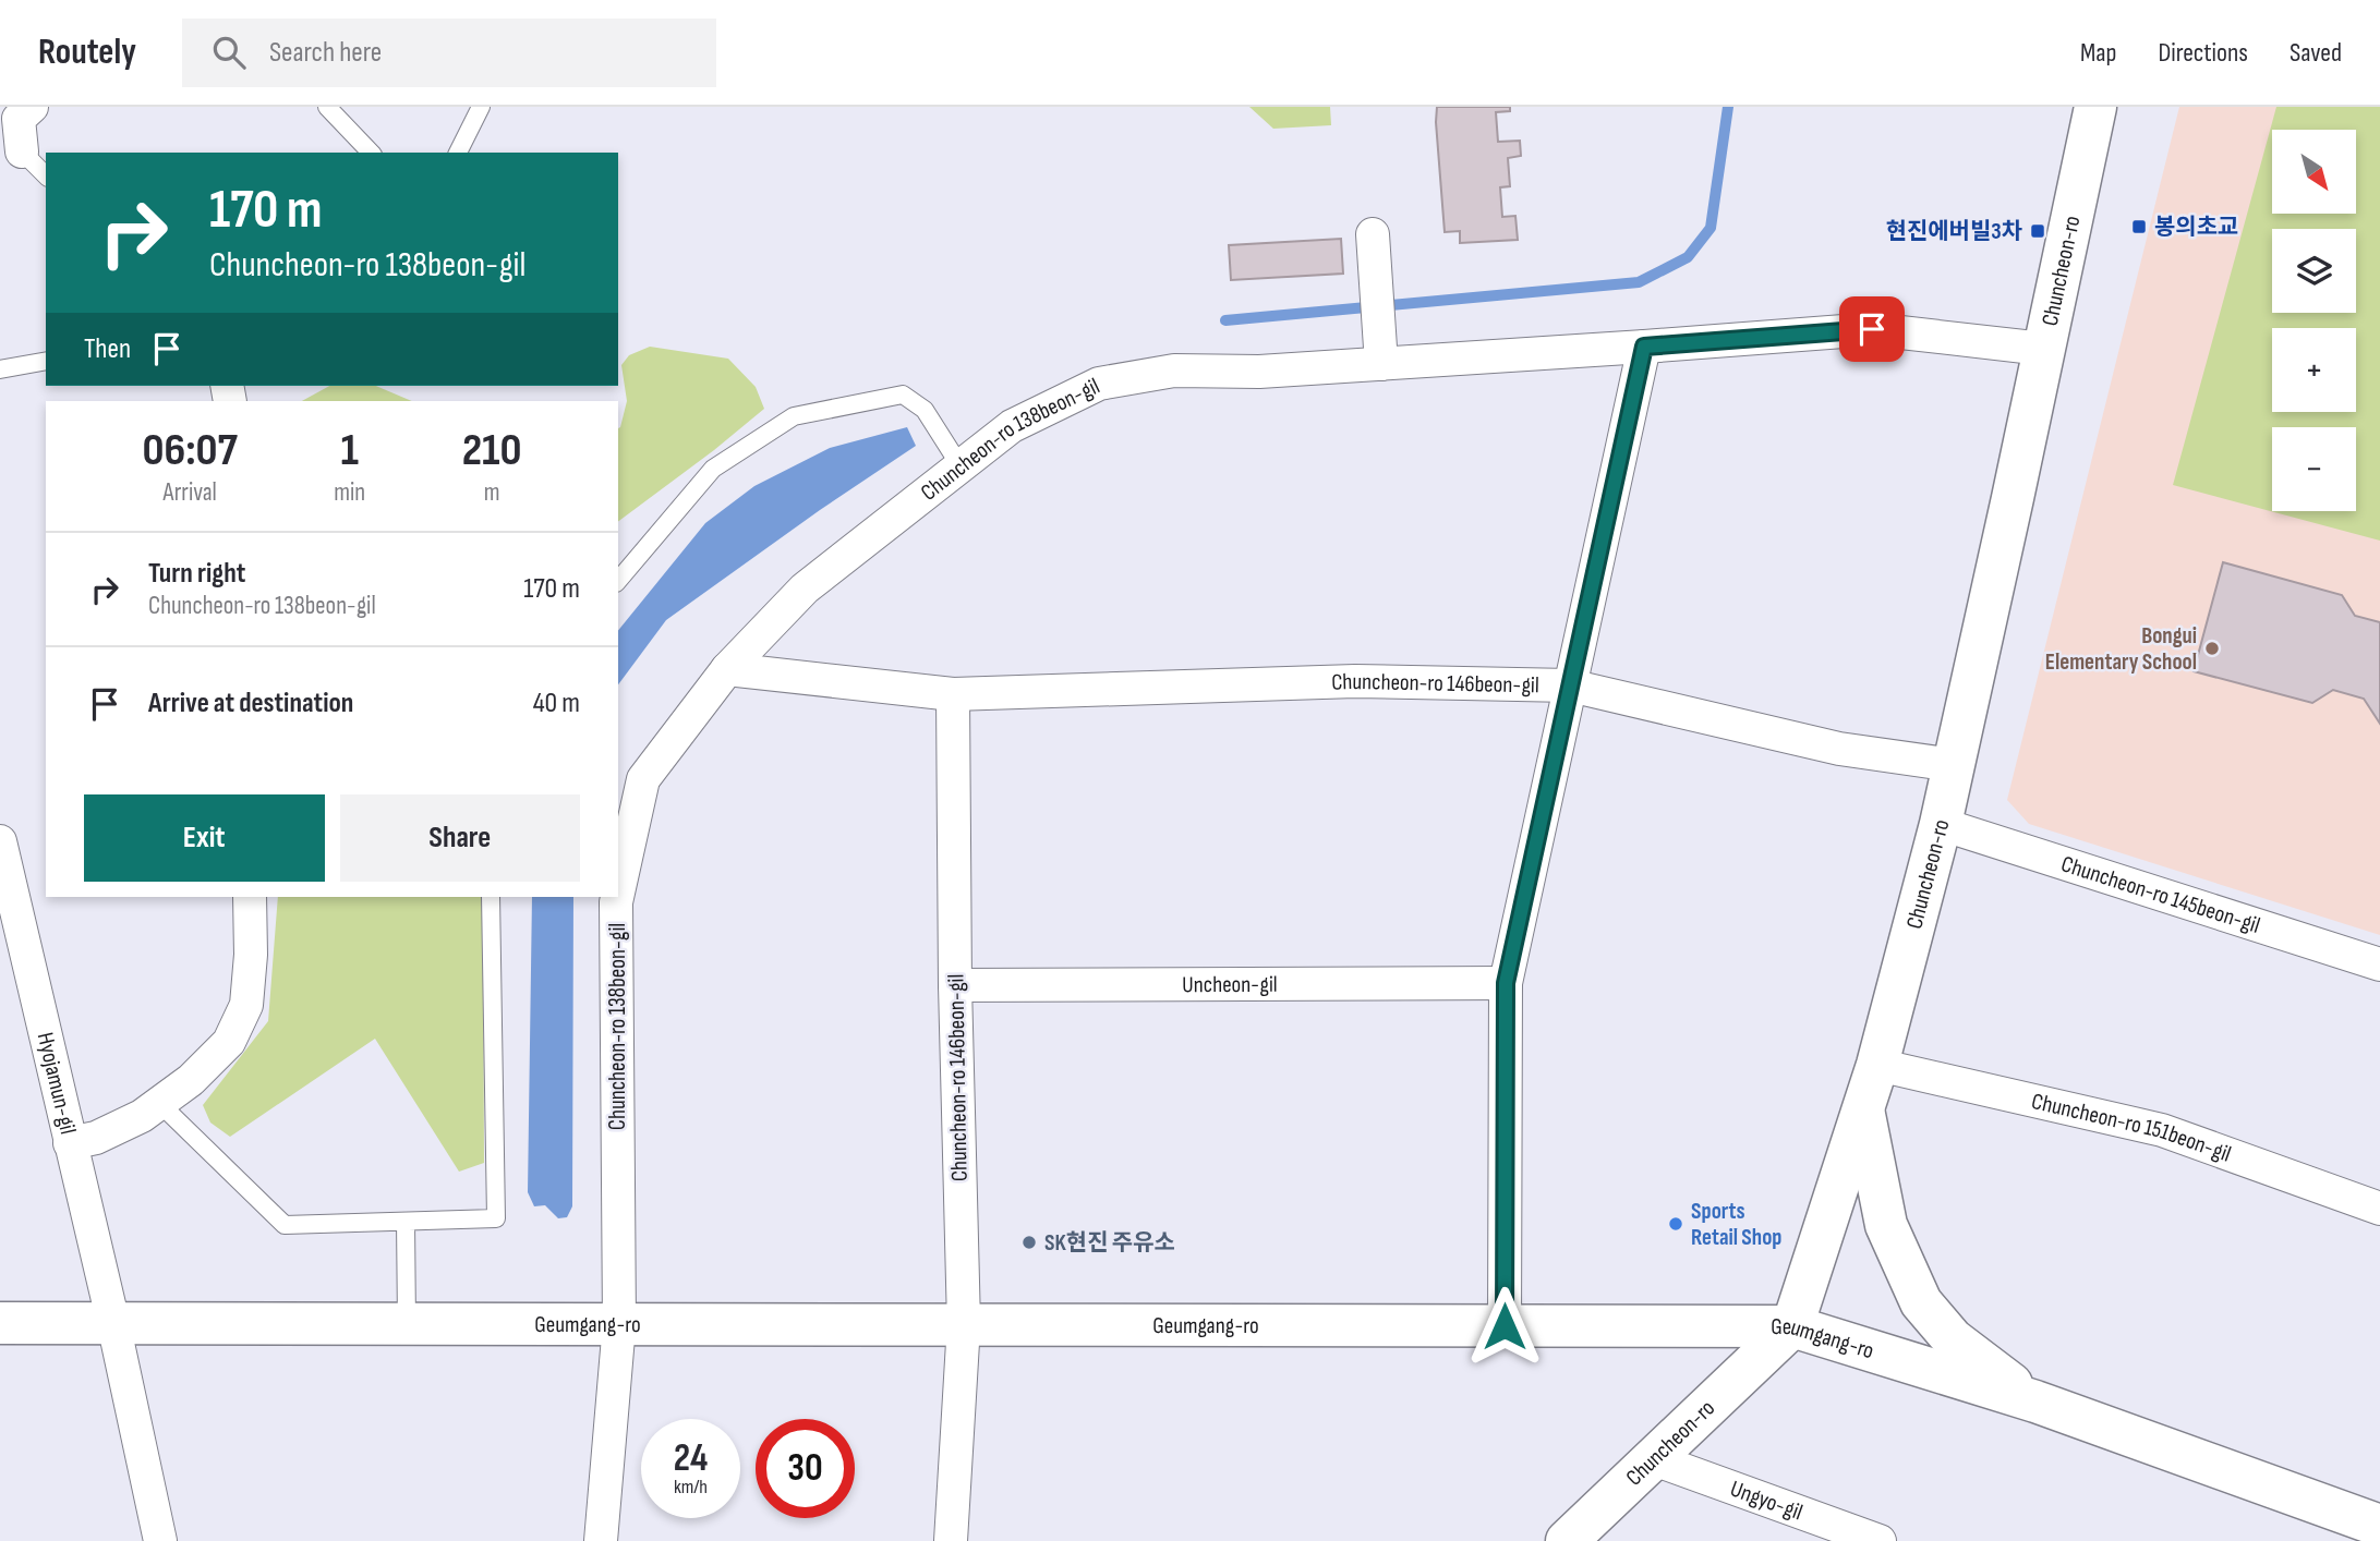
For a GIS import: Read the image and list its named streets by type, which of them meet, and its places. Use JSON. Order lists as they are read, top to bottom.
{
  "streets": {
    "street": [
      "Chuncheon-ro",
      "Chuncheon-ro 138beon-gil",
      "Chuncheon-ro 146beon-gil",
      "Chuncheon-ro 145beon-gil",
      "Uncheon-gil",
      "Hyojamun-gil",
      "Chuncheon-ro 151beon-gil",
      "Geumgang-ro",
      "Ungyo-gil"
    ]
  },
  "crossings": [
    ["Chuncheon-ro", "Chuncheon-ro 138beon-gil"],
    ["Chuncheon-ro", "Chuncheon-ro 146beon-gil"],
    ["Chuncheon-ro", "Chuncheon-ro 145beon-gil"],
    ["Chuncheon-ro", "Chuncheon-ro 151beon-gil"],
    ["Chuncheon-ro", "Geumgang-ro"],
    ["Chuncheon-ro", "Ungyo-gil"],
    ["Chuncheon-ro 138beon-gil", "Chuncheon-ro 146beon-gil"],
    ["Chuncheon-ro 138beon-gil", "Geumgang-ro"],
    ["Chuncheon-ro 146beon-gil", "Uncheon-gil"],
    ["Chuncheon-ro 146beon-gil", "Geumgang-ro"],
    ["Hyojamun-gil", "Geumgang-ro"]
  ],
  "places": {
    "transit": ["봉의초교", "현진에버빌3차"],
    "other": ["Bongui Elementary School", "Sports Retail Shop", "SK현진 주유소"]
  },
  "north": "bottom right",
  "page": {
    "header": "Routely",
    "search": "Search here",
    "nav": ["Map", "Directions", "Saved"],
    "map_buttons": ["+", "−"],
    "turn": ["170 m", "Chuncheon-ro 138beon-gil"],
    "then": "Then",
    "eta": [
      "06:07",
      "Arrival",
      "1",
      "min",
      "210",
      "m"
    ],
    "list": [
      {
        "name": "Turn right",
        "note": "Chuncheon-ro 138beon-gil",
        "value": "170 m"
      },
      {
        "name": "Arrive at destination",
        "value": "40 m"
      }
    ],
    "buttons": ["Exit", "Share"],
    "speed": "24 km/h",
    "limit": "30"
  }
}
